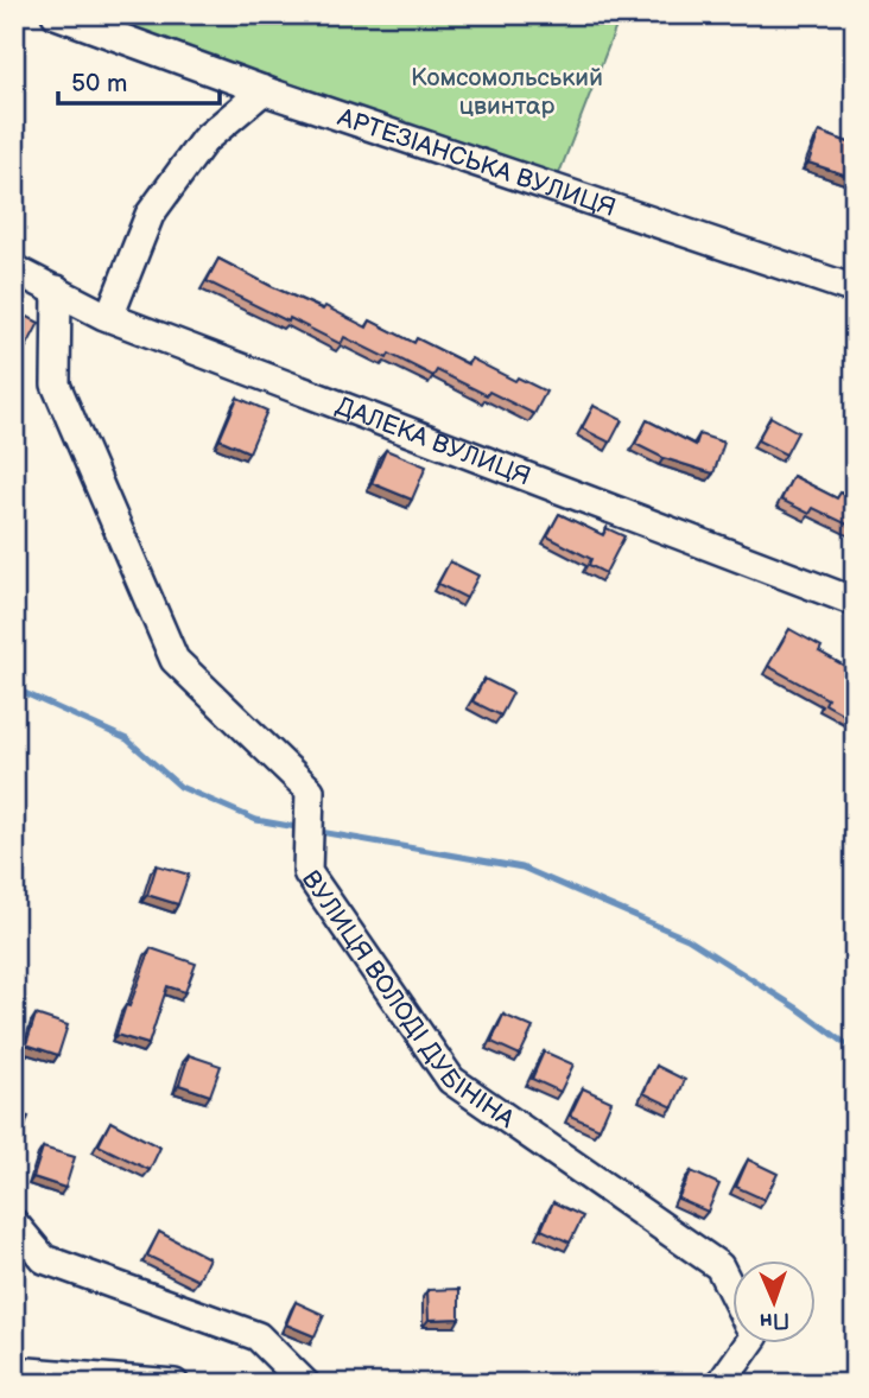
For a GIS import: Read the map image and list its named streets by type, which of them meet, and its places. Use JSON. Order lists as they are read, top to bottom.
{
  "streets": {
    "street": ["АРТЕЗІАНСЬКА ВУЛИЦЯ", "ДАЛЕКА ВУЛИЦЯ", "ВУЛИЦЯ ВОЛОДІ ДУБІНІНА"]
  },
  "crossings": [
    ["ДАЛЕКА ВУЛИЦЯ", "ВУЛИЦЯ ВОЛОДІ ДУБІНІНА"]
  ],
  "parks": ["Комсомольський цвинтар"],
  "scale_bar": "50 m",
  "north": "bottom"
}
